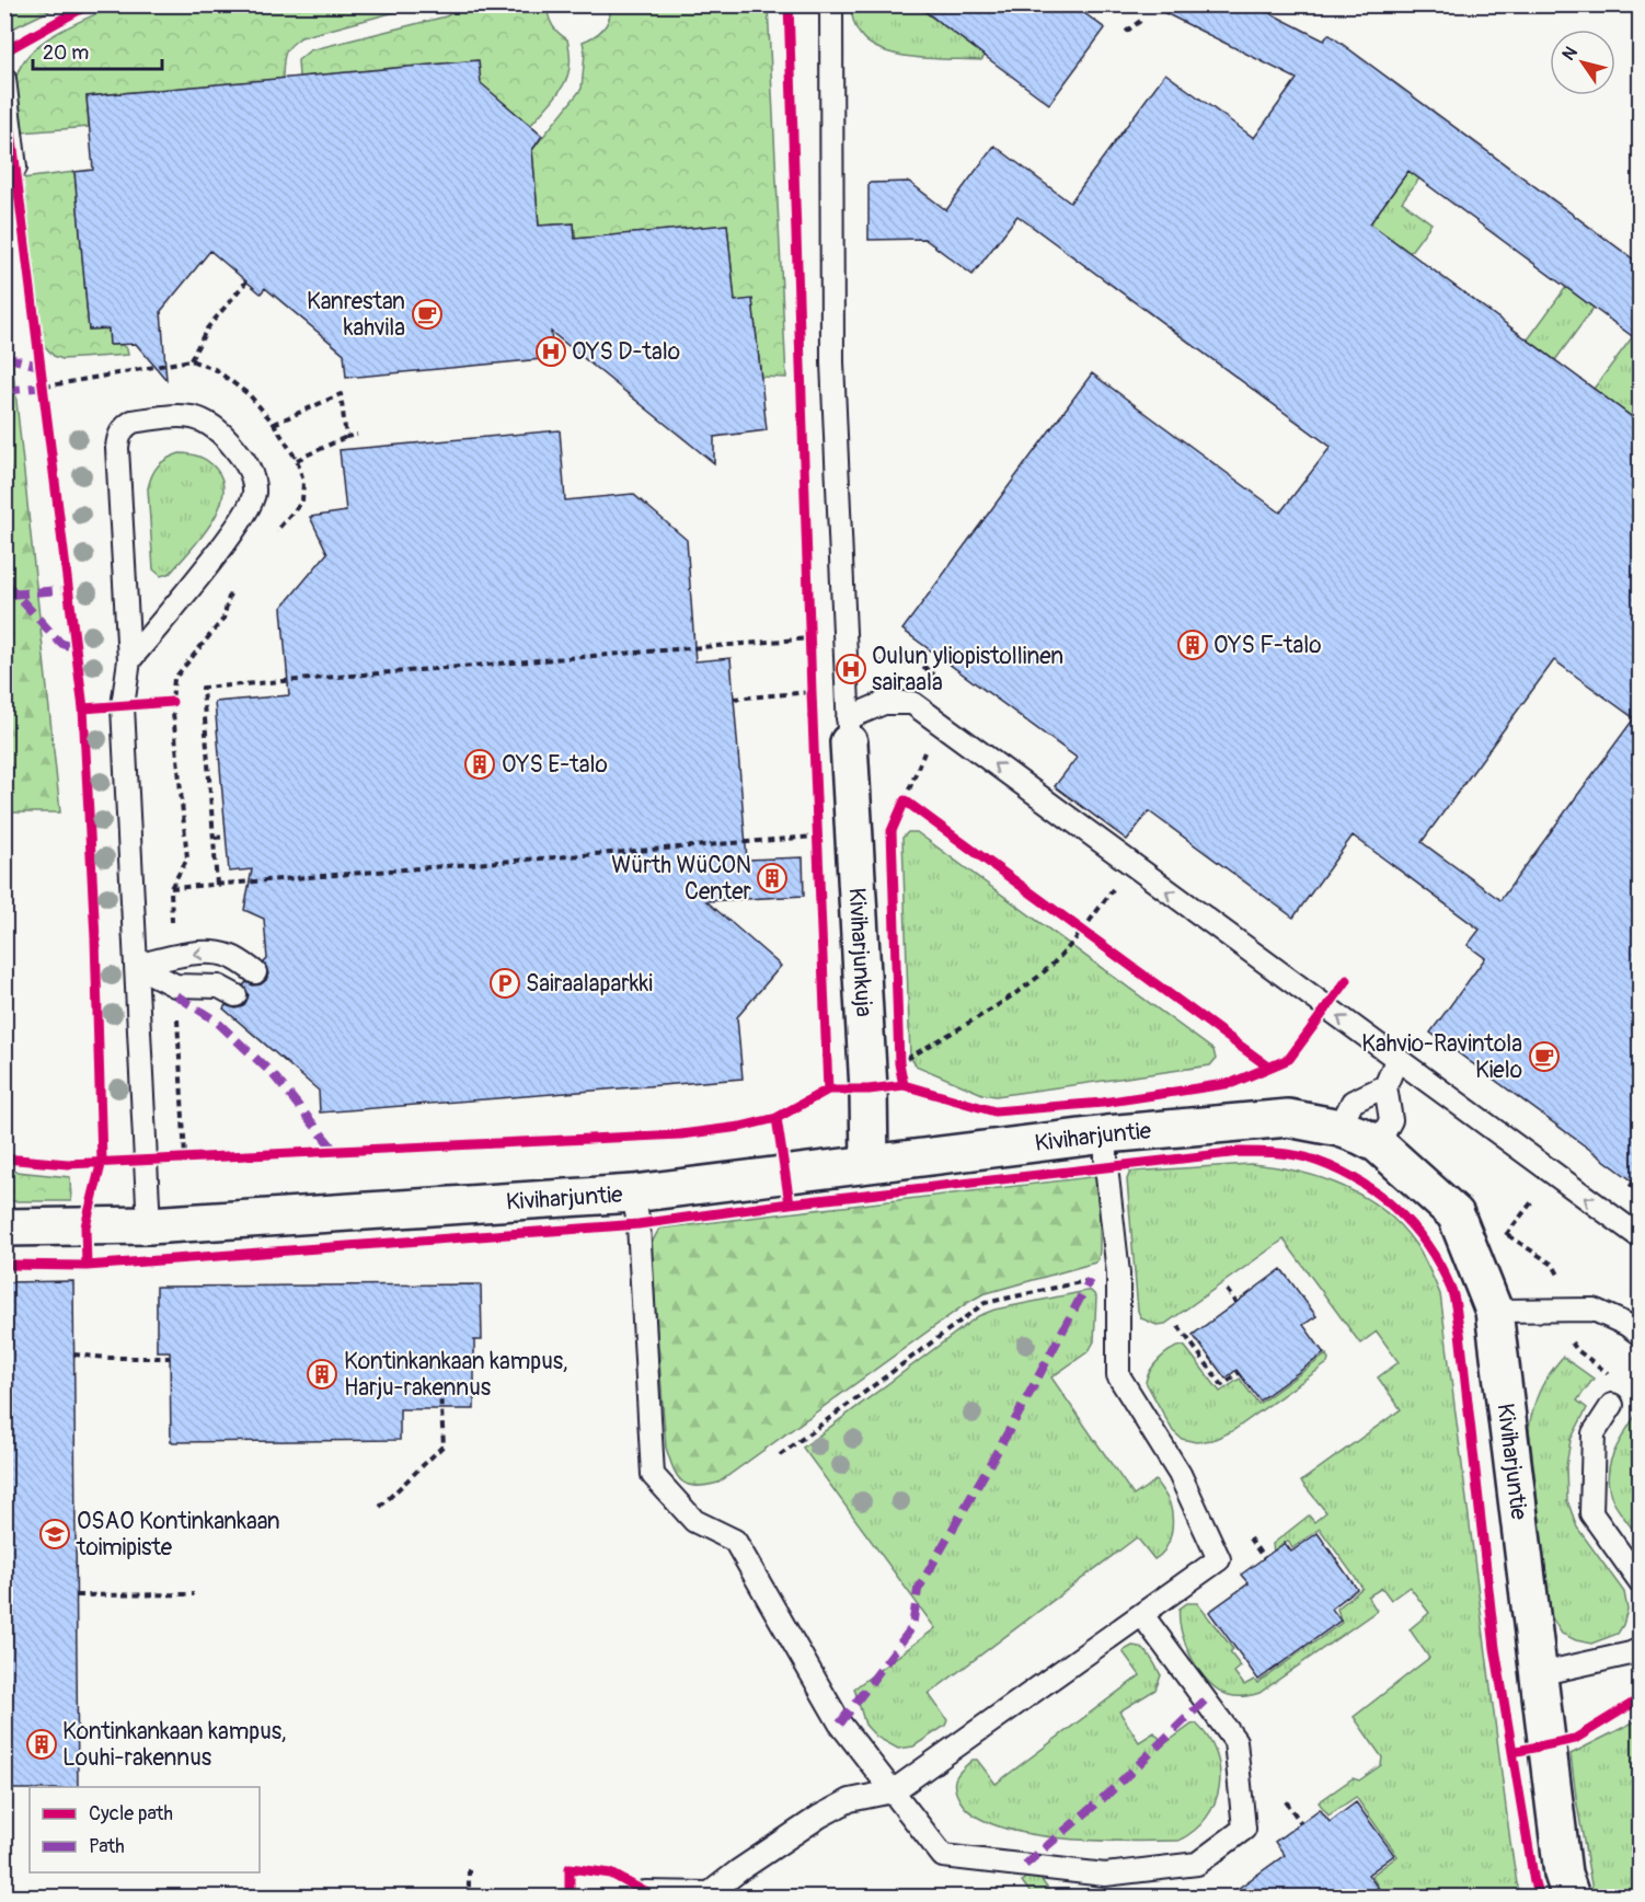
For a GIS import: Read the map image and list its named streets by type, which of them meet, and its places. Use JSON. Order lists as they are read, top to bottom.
{
  "streets": {
    "street": ["Kiviharjunkuja", "Kiviharjuntie"]
  },
  "crossings": [
    ["Kiviharjunkuja", "Kiviharjuntie"]
  ],
  "places": {
    "cafe": ["Kanrestan kahvila", "Kahvio-Ravintola Kielo"],
    "hospital": ["OYS D-talo", "Oulun yliopistollinen sairaala"],
    "building": [
      "OYS F-talo",
      "OYS E-talo",
      "Würth WüCON Center",
      "Kontinkankaan kampus, Harju-rakennus",
      "Kontinkankaan kampus, Louhi-rakennus"
    ],
    "parking": ["Sairaalaparkki"],
    "school or university": ["OSAO Kontinkankaan toimipiste"]
  },
  "legend": ["Cycle path", "Path"],
  "scale_bar": "20 m",
  "north": "top left"
}
